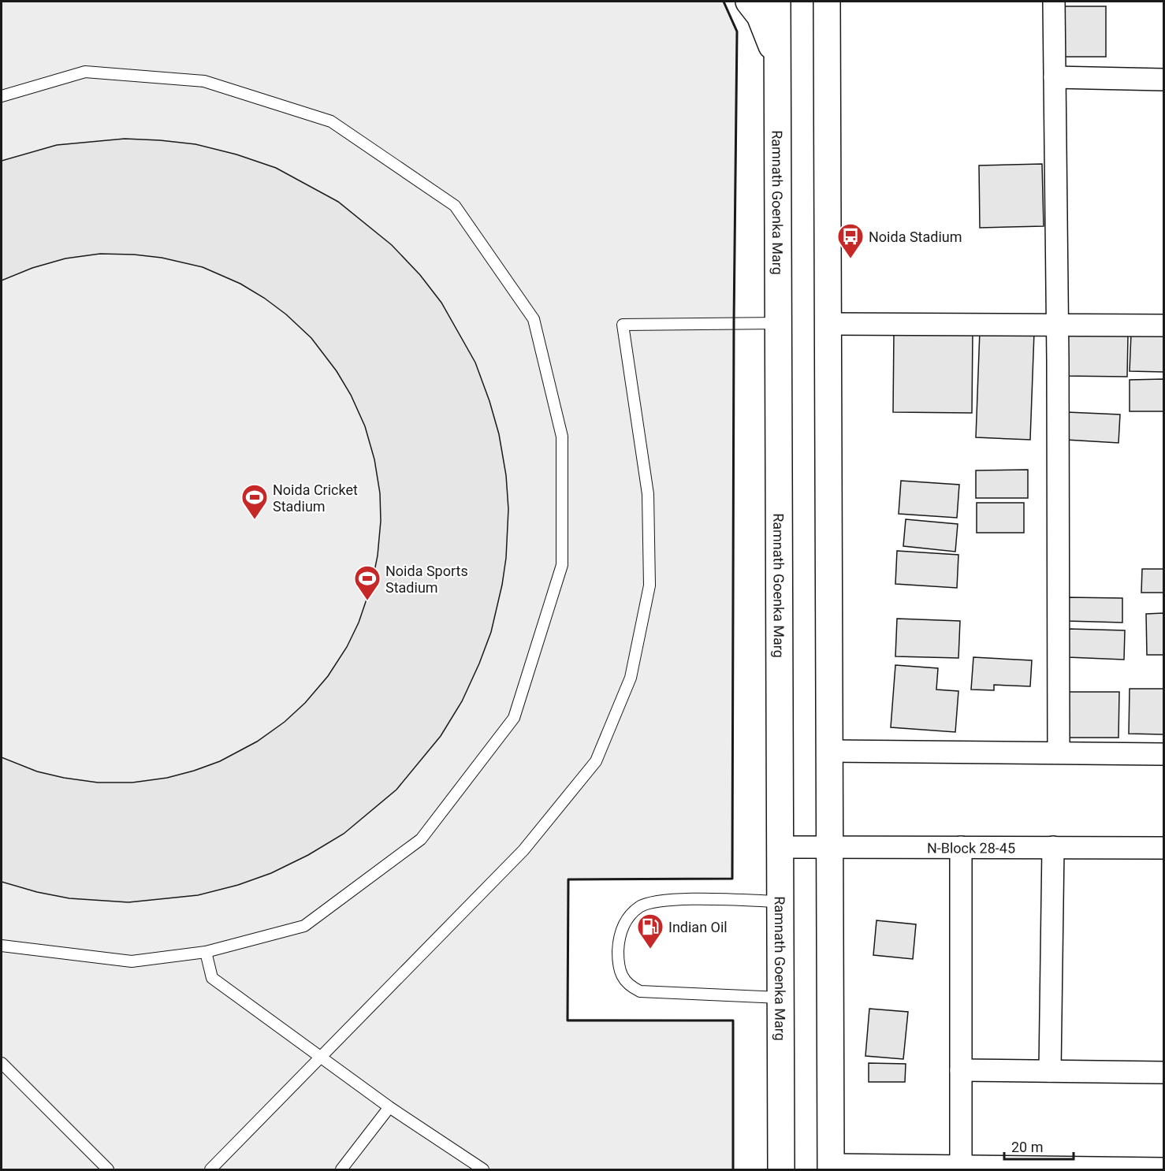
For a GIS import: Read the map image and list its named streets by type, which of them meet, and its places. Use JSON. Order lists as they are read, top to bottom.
{
  "streets": {
    "street": ["Ramnath Goenka Marg", "N-Block 28-45"]
  },
  "crossings": [
    ["Ramnath Goenka Marg", "N-Block 28-45"]
  ],
  "places": {
    "bus stop": ["Noida Stadium"],
    "sports": ["Noida Cricket Stadium", "Noida Sports Stadium"],
    "fuel station": ["Indian Oil"]
  },
  "scale_bar": "20 m"
}
